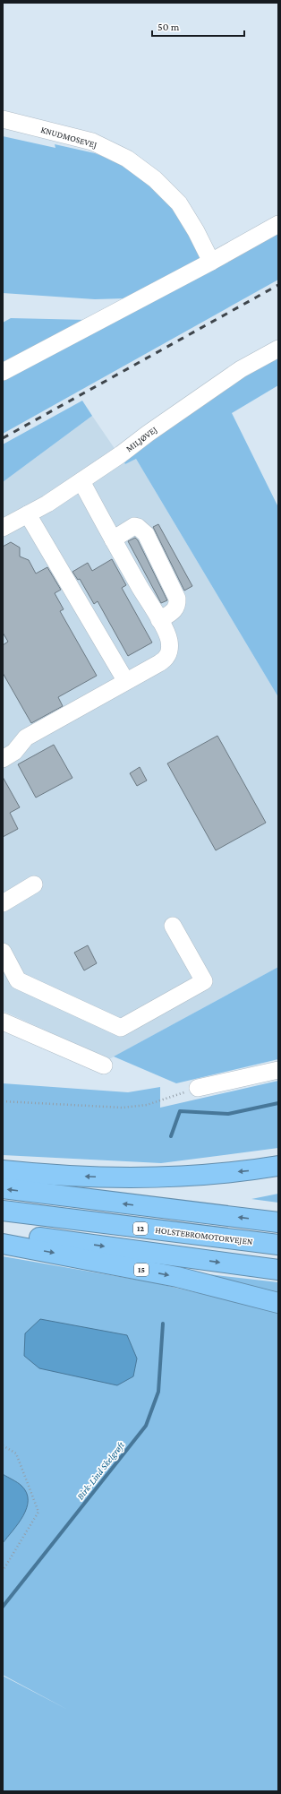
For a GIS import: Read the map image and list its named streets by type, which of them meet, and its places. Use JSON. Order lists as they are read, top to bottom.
{
  "streets": {
    "highway": ["12", "HOLSTEBROMOTORVEJEN", "15"],
    "street": ["KNUDMOSEVEJ", "MILJØVEJ"]
  },
  "water": ["Birk-Lind Skelgrøft"],
  "scale_bar": "50 m"
}
